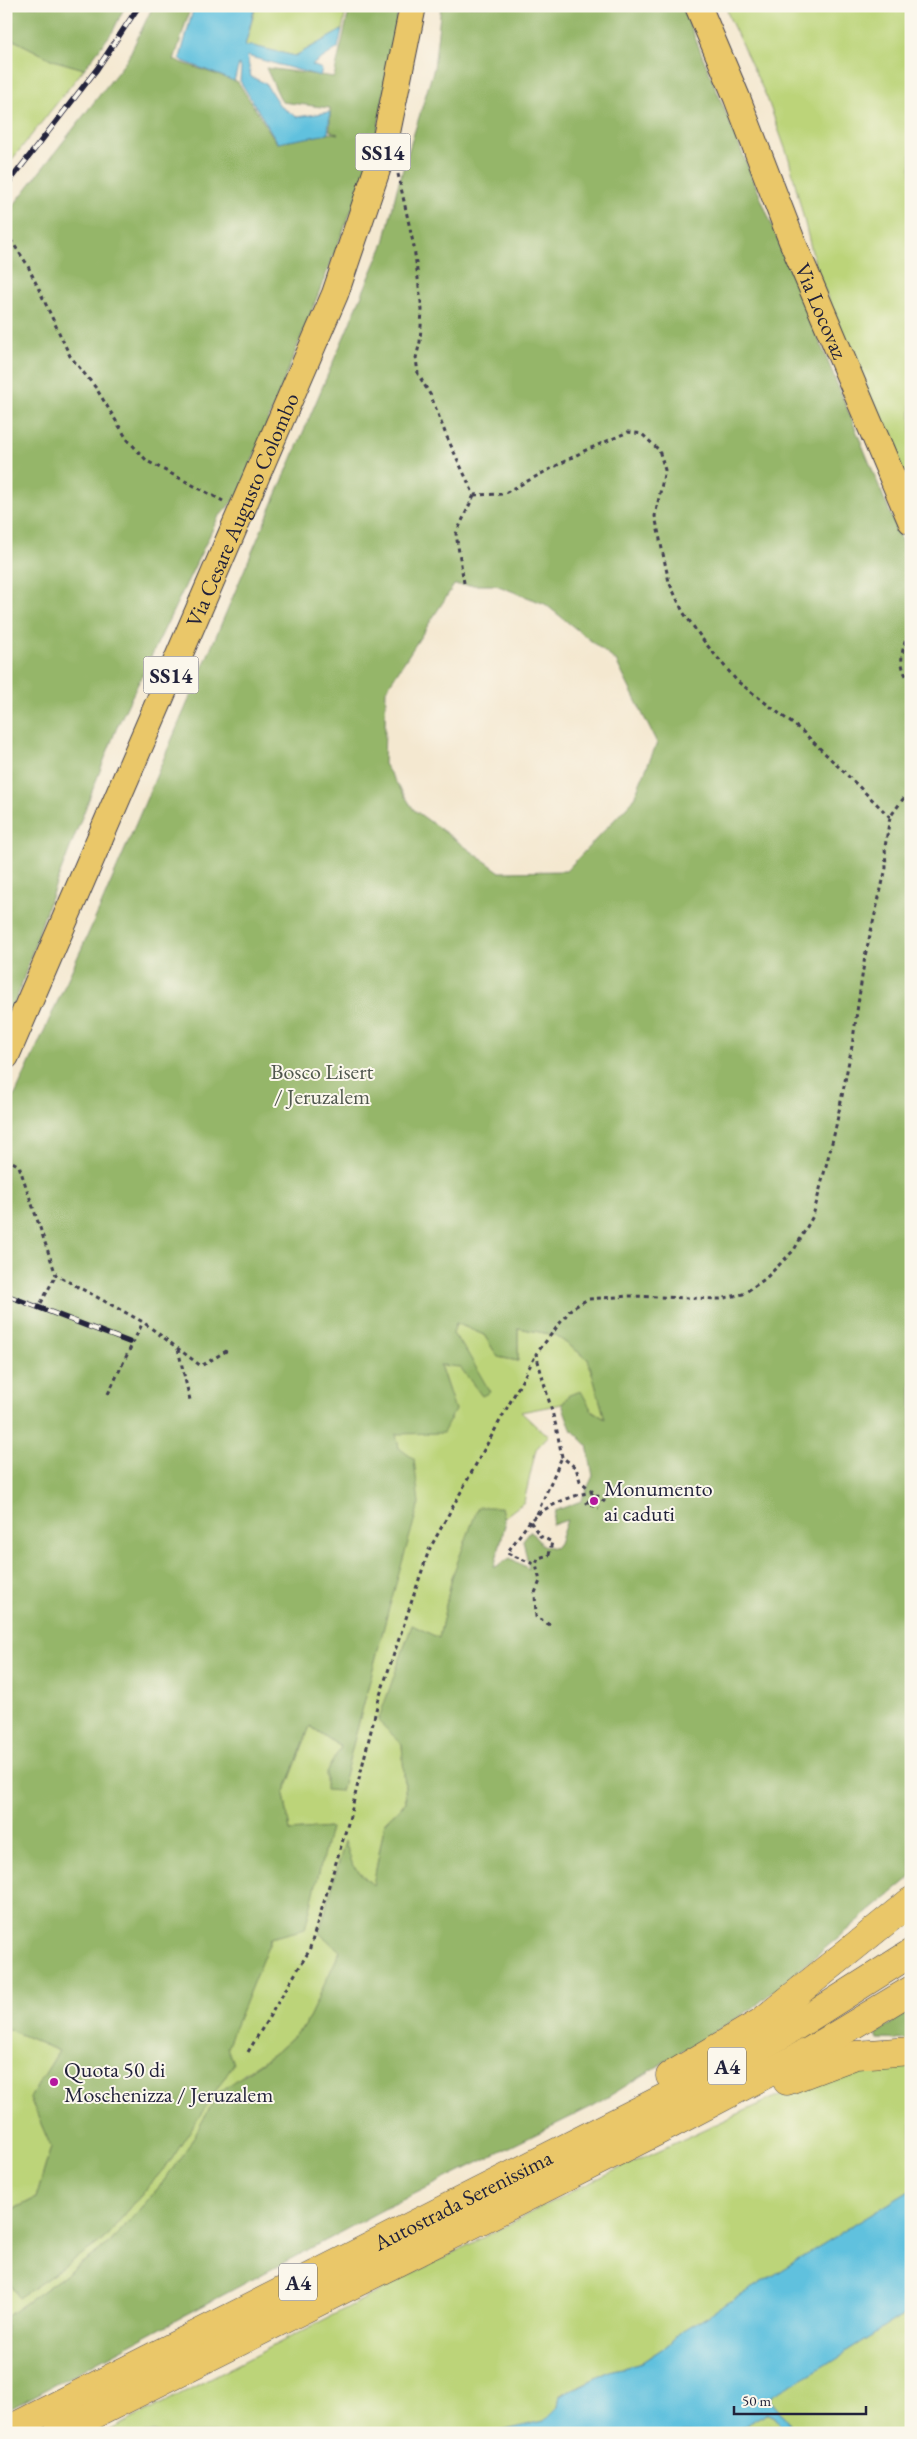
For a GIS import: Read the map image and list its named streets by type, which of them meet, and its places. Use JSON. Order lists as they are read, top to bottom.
{
  "streets": {
    "highway": ["A4", "Autostrada Serenissima"],
    "main road": ["SS14", "Via Locovaz", "Via Cesare Augusto Colombo"]
  },
  "parks": ["Bosco Lisert / Jeruzalem"],
  "places": ["Monumento ai caduti", "Quota 50 di Moschenizza / Jeruzalem"],
  "scale_bar": "50 m"
}
